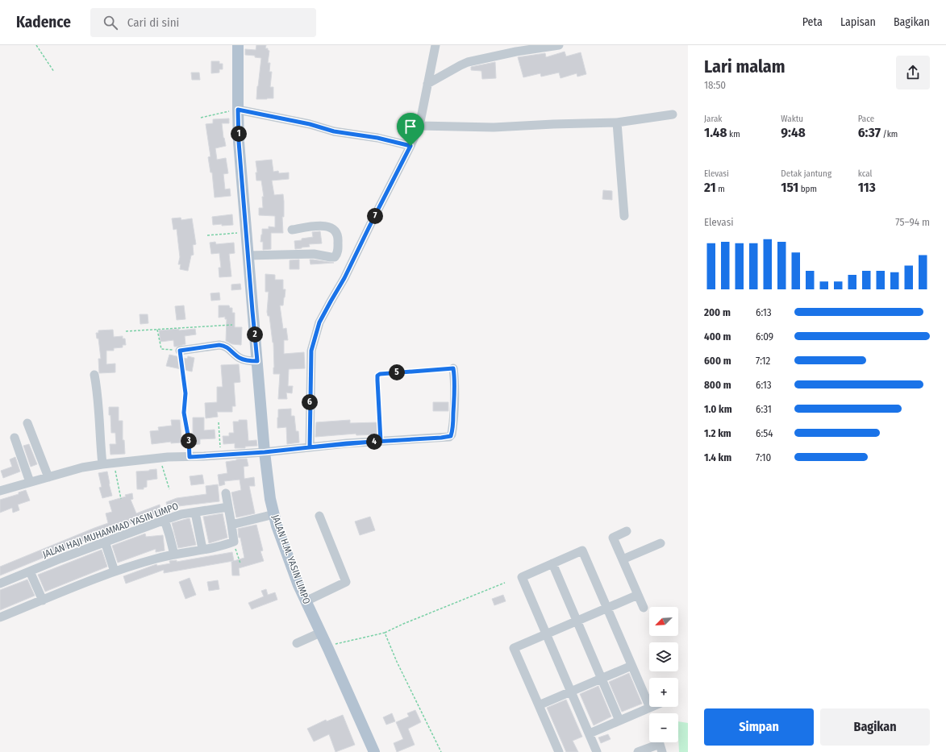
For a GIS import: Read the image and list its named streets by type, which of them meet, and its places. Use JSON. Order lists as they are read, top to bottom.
{
  "streets": {
    "main road": ["JALAN H.M. YASIN LIMPO"],
    "street": ["JALAN HAJI MUHAMMAD YASIN LIMPO"]
  },
  "north": "bottom left",
  "page": {
    "header": "Kadence",
    "search": "Cari di sini",
    "nav": ["Peta", "Lapisan", "Bagikan"],
    "heading": ["Lari malam", "18:50"],
    "stats": [
      ["Jarak", "1.48 km"],
      ["Waktu", "9:48"],
      ["Pace", "6:37 /km"],
      ["Elevasi", "21 m"],
      ["Detak jantung", "151 bpm"],
      ["kcal", "113"]
    ],
    "pins": [
      "1",
      "7",
      "2",
      "5",
      "6",
      "3",
      "4"
    ],
    "chart": ["Elevasi", "75–94 m"],
    "list": [
      {
        "name": "200 m",
        "note": "6:13"
      },
      {
        "name": "400 m",
        "note": "6:09"
      },
      {
        "name": "600 m",
        "note": "7:12"
      },
      {
        "name": "800 m",
        "note": "6:13"
      },
      {
        "name": "1.0 km",
        "note": "6:31"
      },
      {
        "name": "1.2 km",
        "note": "6:54"
      },
      {
        "name": "1.4 km",
        "note": "7:10"
      }
    ],
    "map_buttons": ["+", "−"],
    "buttons": ["Simpan", "Bagikan"]
  }
}
